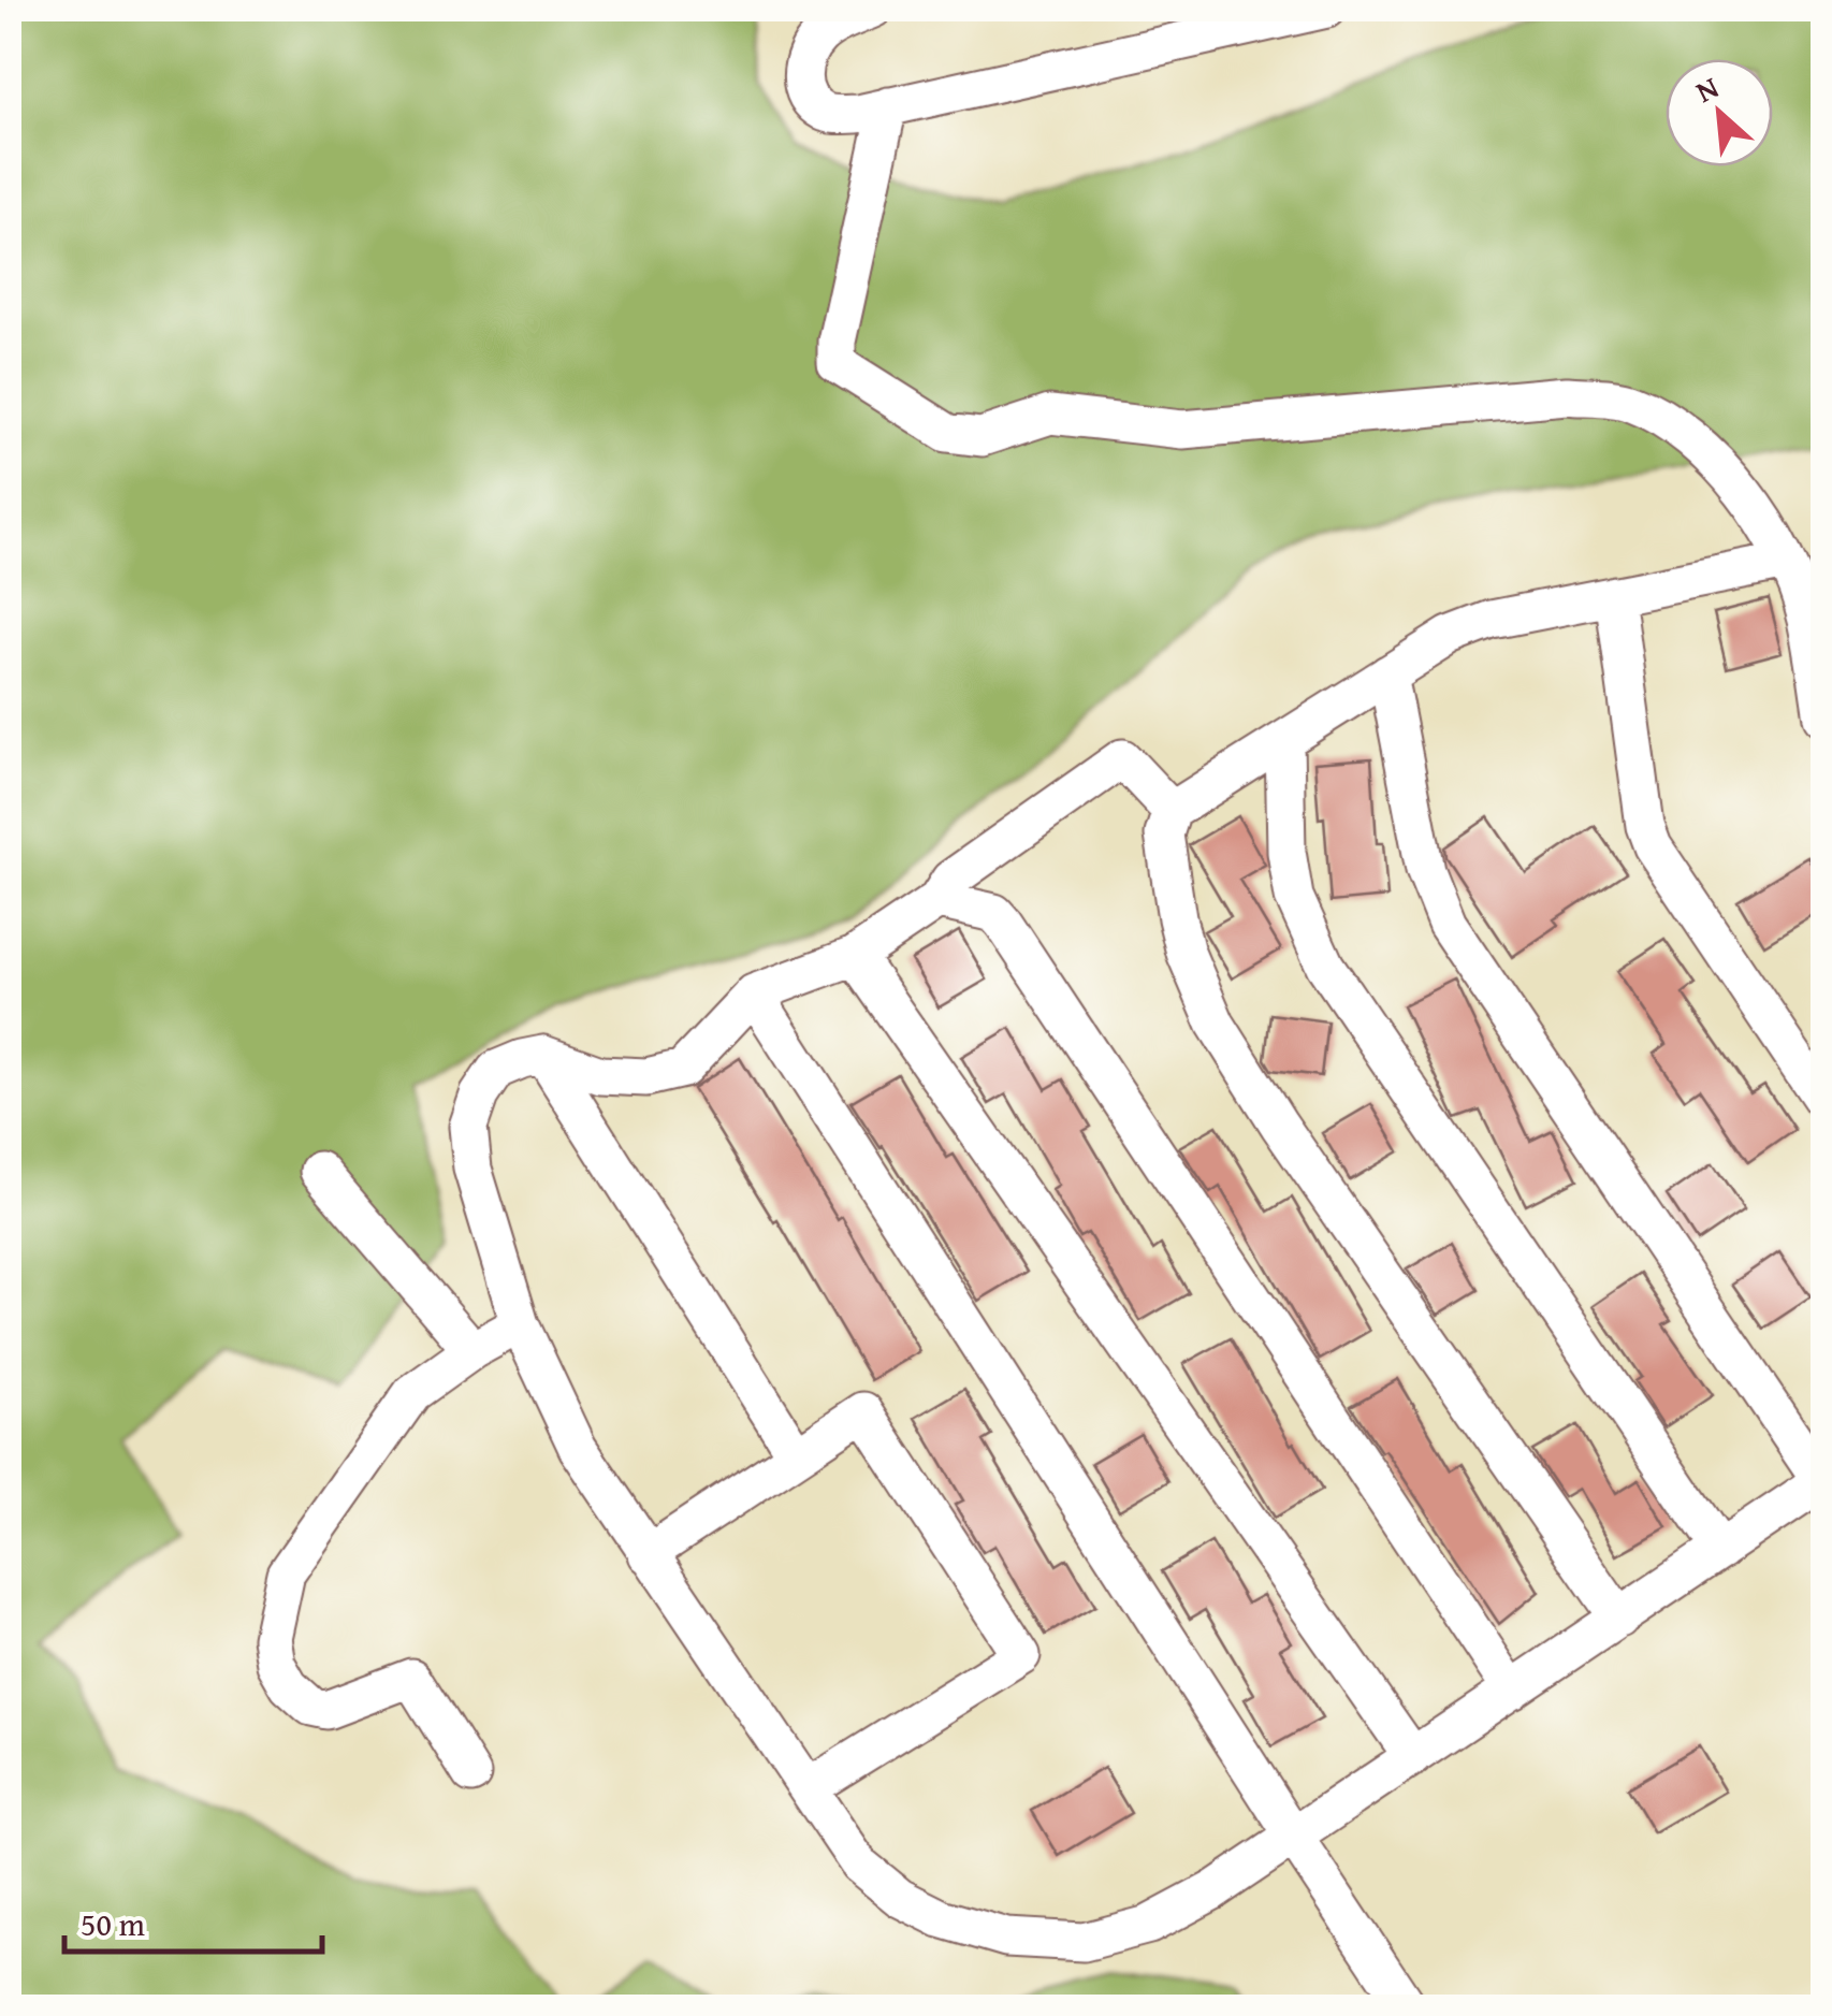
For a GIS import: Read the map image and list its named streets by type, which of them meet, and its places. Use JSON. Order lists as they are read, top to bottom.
{
  "scale_bar": "50 m",
  "north": "top left"
}
